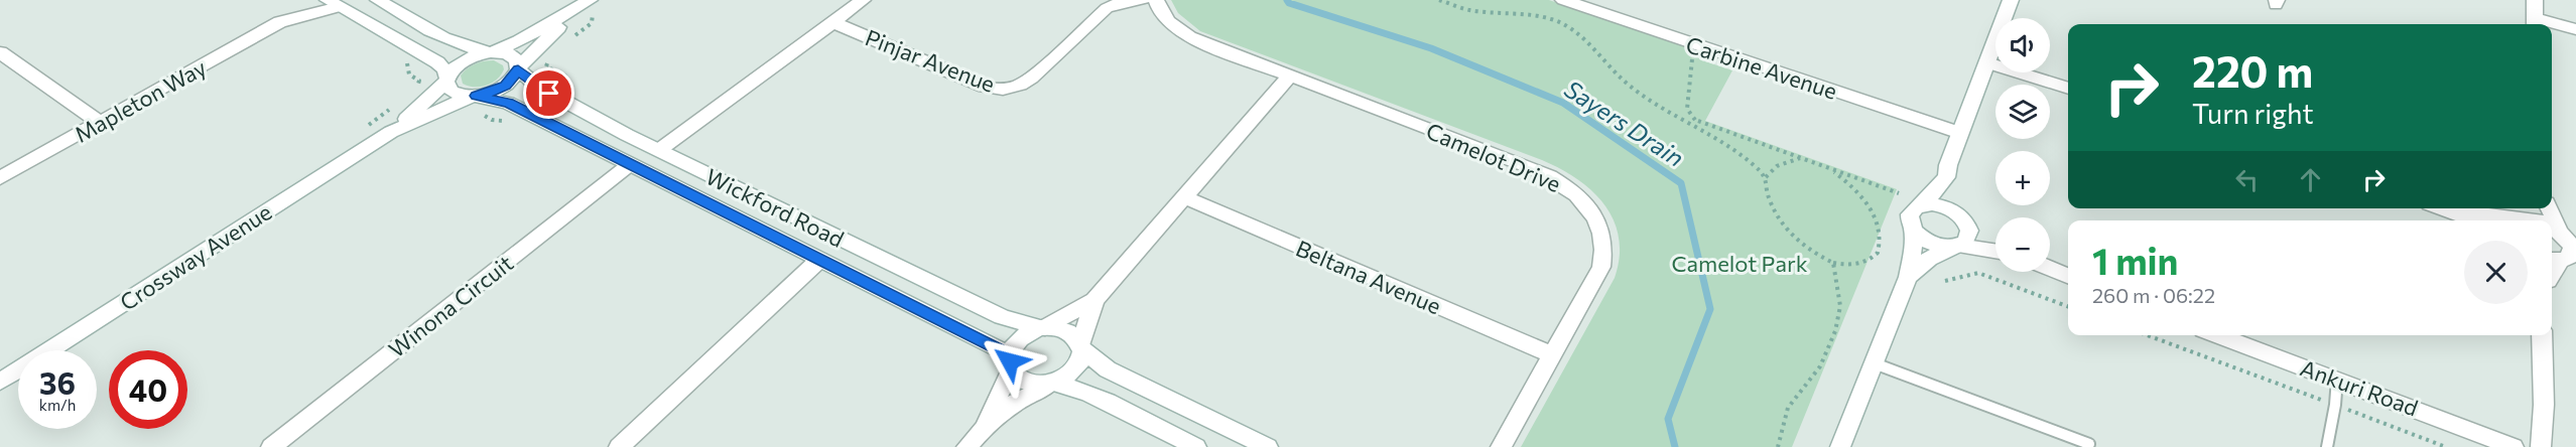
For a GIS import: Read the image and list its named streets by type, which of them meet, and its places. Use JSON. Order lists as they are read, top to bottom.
{
  "streets": {
    "street": [
      "Pinjar Avenue",
      "Carbine Avenue",
      "Mapleton Way",
      "Camelot Drive",
      "Wickford Road",
      "Crossway Avenue",
      "Beltana Avenue",
      "Winona Circuit",
      "Ankuri Road"
    ]
  },
  "crossings": [
    ["Mapleton Way", "Wickford Road"],
    ["Camelot Drive", "Beltana Avenue"],
    ["Wickford Road", "Crossway Avenue"],
    ["Wickford Road", "Winona Circuit"]
  ],
  "water": ["Sayers Drain"],
  "parks": ["Camelot Park"],
  "page": {
    "map_buttons": ["+", "−"],
    "turn": ["220 m", "Turn right"],
    "heading": ["1 min", "260 m · 06:22"],
    "speed": "36 km/h",
    "limit": "40"
  }
}
